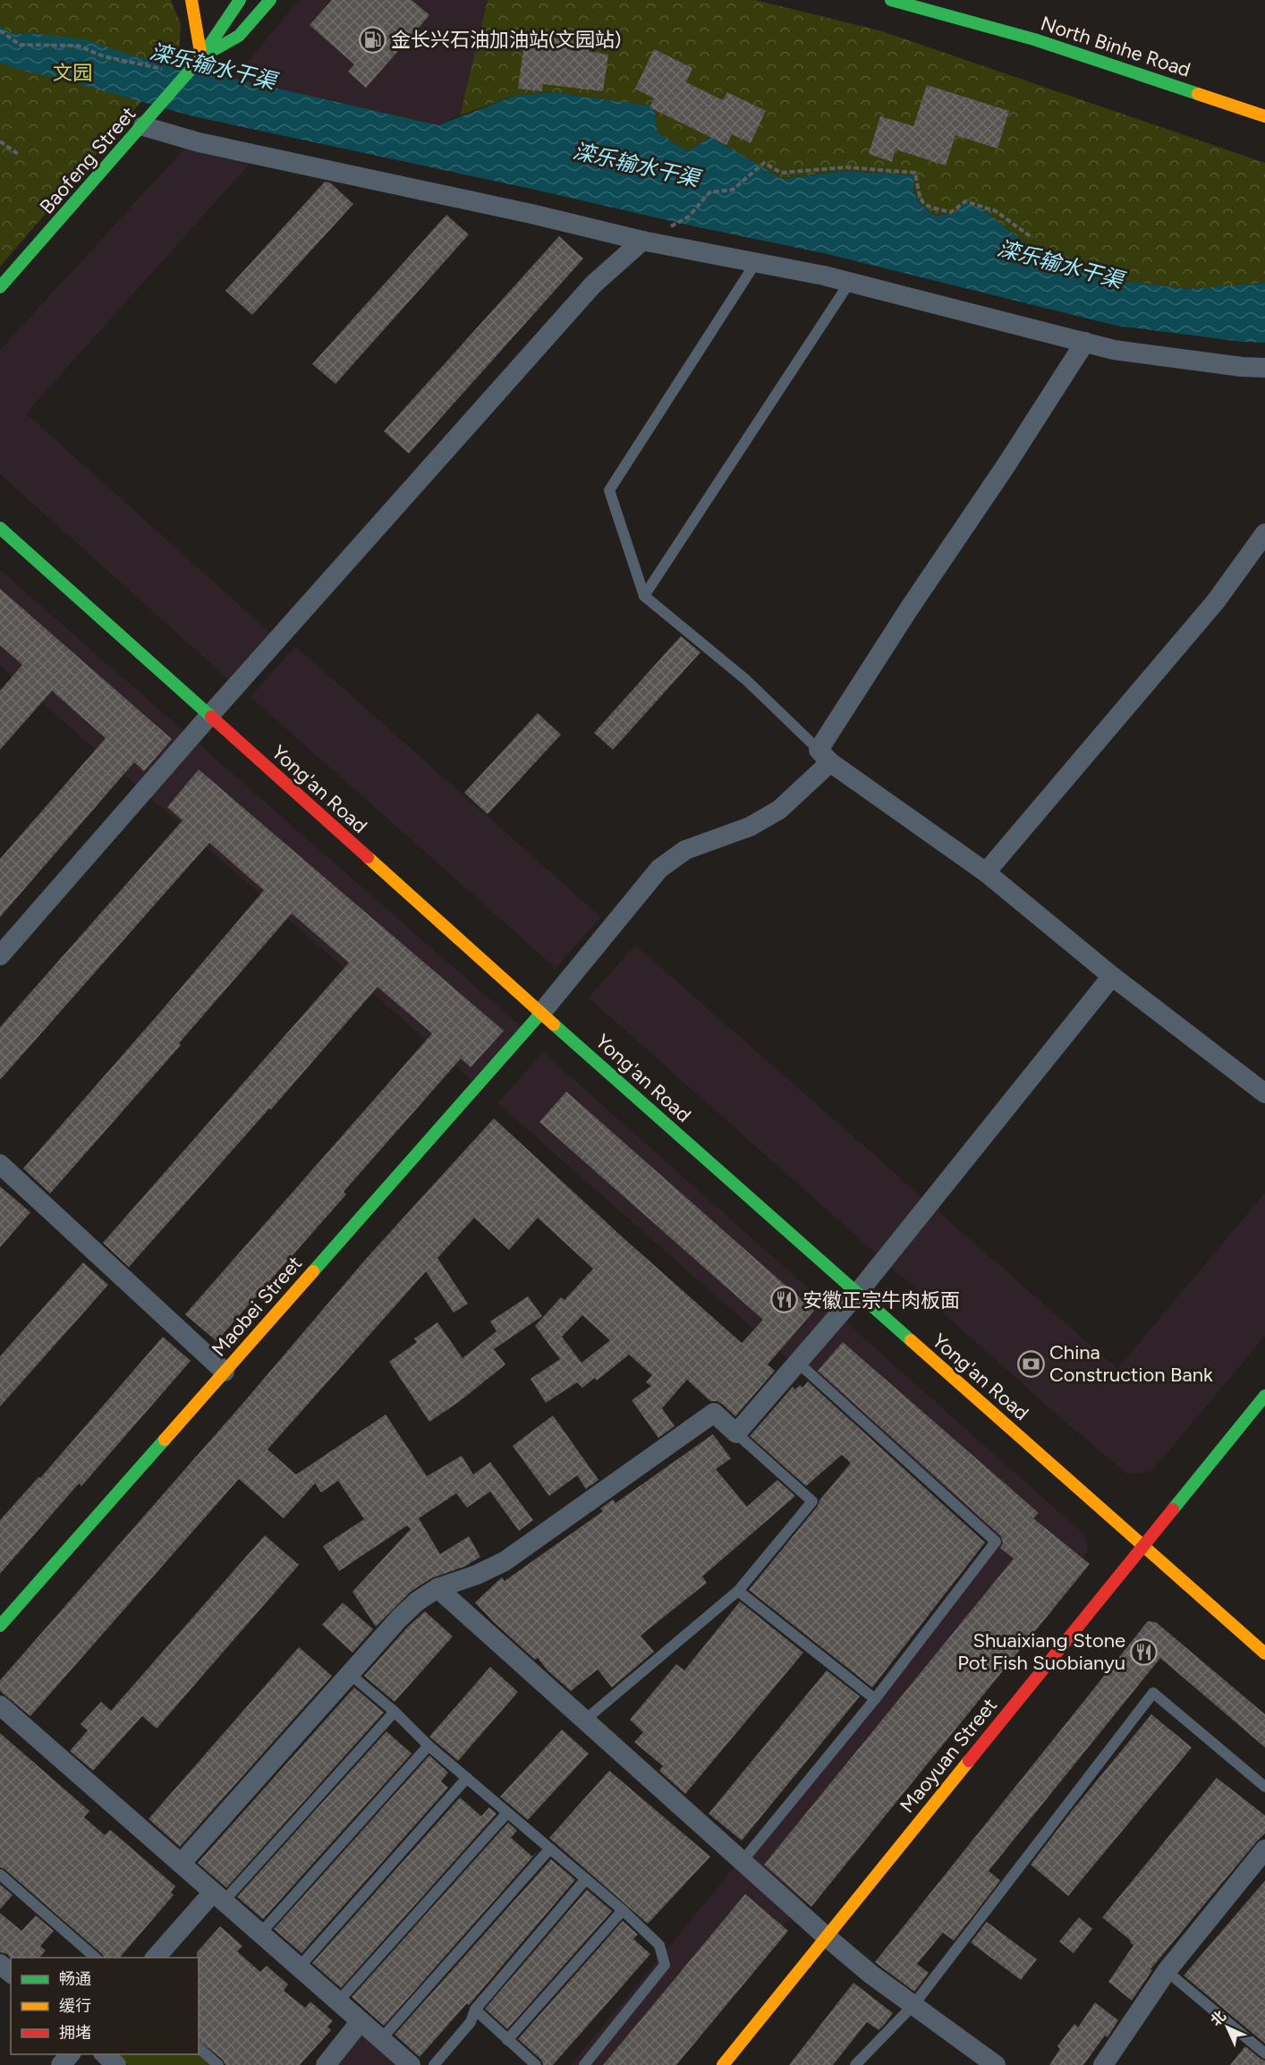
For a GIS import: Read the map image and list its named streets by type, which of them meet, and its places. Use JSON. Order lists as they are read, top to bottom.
{
  "streets": {
    "street": [
      "North Binhe Road",
      "Baofeng Street",
      "Yong'an Road",
      "Maobei Street",
      "Maoyuan Street"
    ]
  },
  "crossings": [
    ["Yong'an Road", "Maobei Street"],
    ["Yong'an Road", "Maoyuan Street"]
  ],
  "water": ["滦乐输水干渠"],
  "parks": ["文园"],
  "places": {
    "fuel station": ["金长兴石油加油站(文园站)"],
    "restaurant": ["安徽正宗牛肉板面", "Shuaixiang Stone Pot Fish Suobianyu"],
    "bank": ["China Construction Bank"]
  },
  "legend": ["畅通", "缓行", "拥堵"],
  "north": "top left"
}
